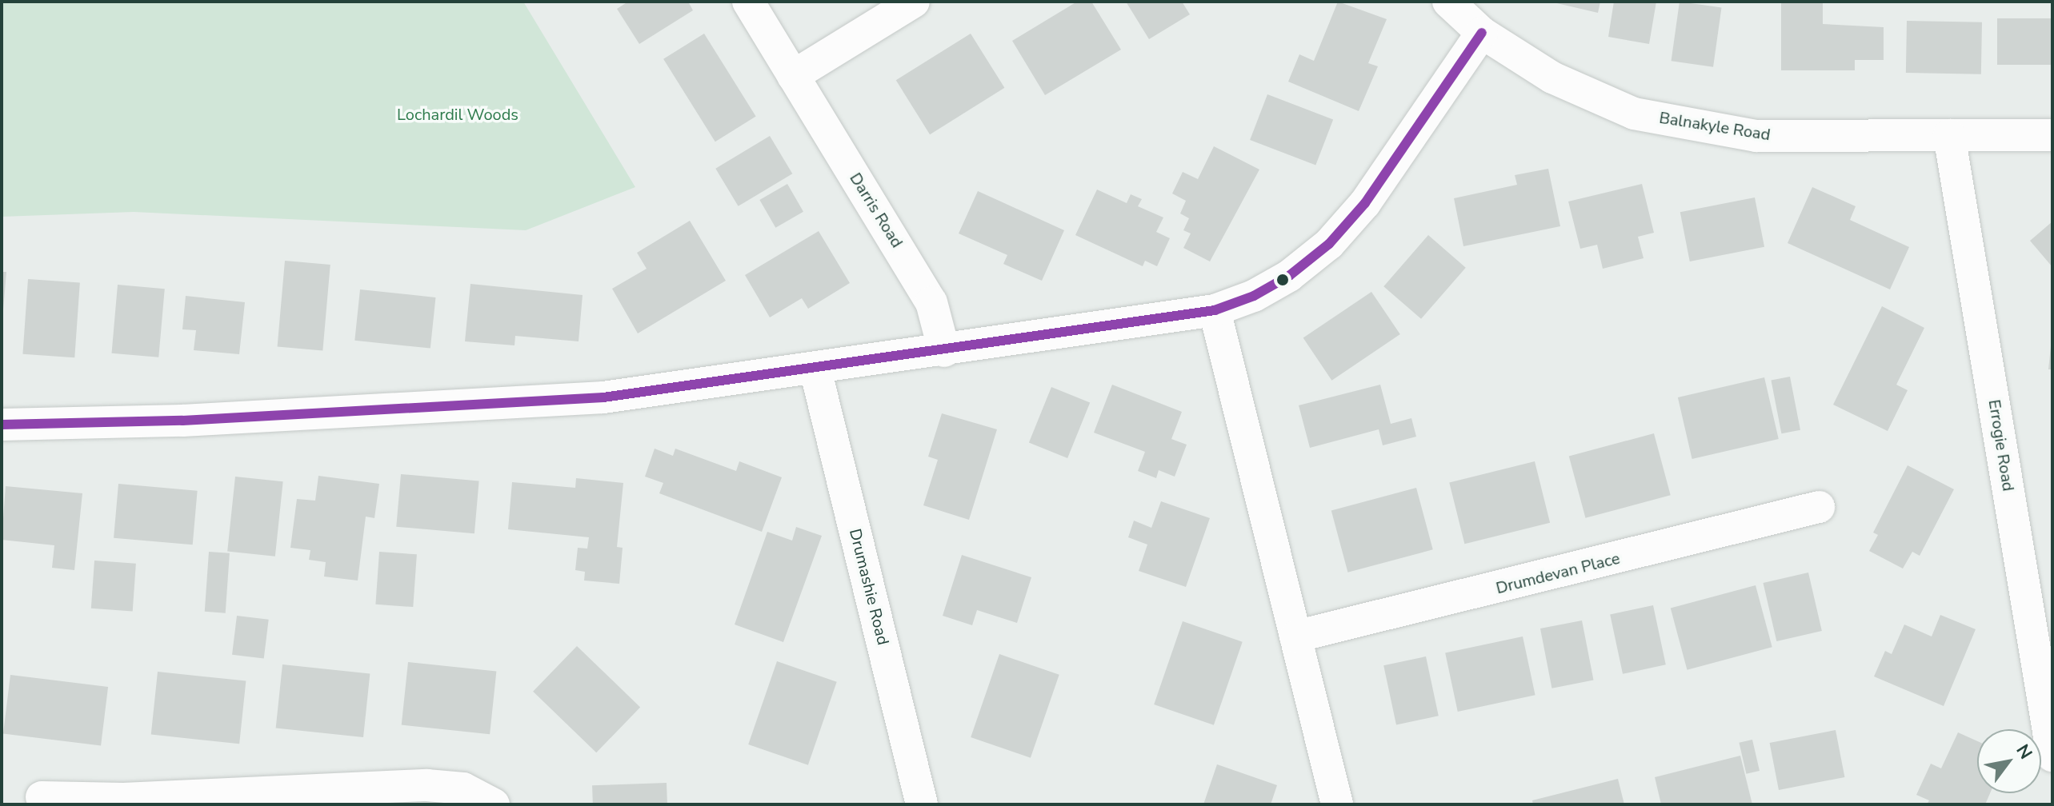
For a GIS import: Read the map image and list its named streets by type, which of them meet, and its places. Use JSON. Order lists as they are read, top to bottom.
{
  "streets": {
    "street": [
      "Balnakyle Road",
      "Darris Road",
      "Errogie Road",
      "Drumdevan Place",
      "Drumashie Road"
    ]
  },
  "crossings": [
    ["Balnakyle Road", "Errogie Road"]
  ],
  "parks": ["Lochardil Woods"],
  "north": "top right"
}
